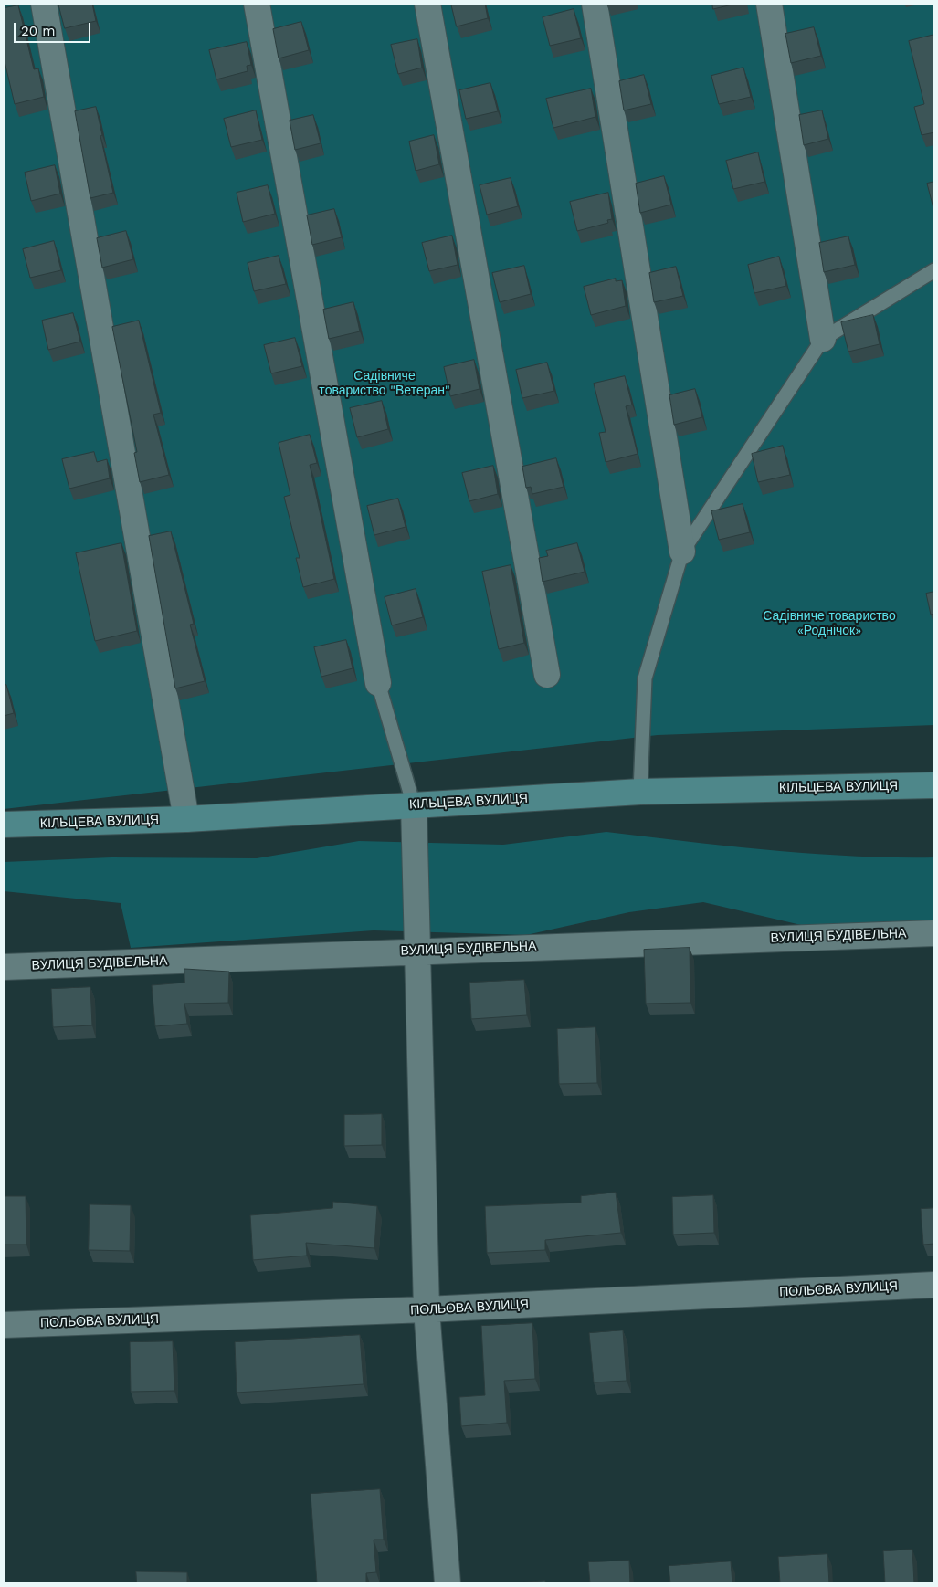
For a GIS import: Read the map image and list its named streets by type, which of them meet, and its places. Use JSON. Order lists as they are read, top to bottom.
{
  "streets": {
    "main road": ["КІЛЬЦЕВА ВУЛИЦЯ"],
    "street": ["ВУЛИЦЯ БУДІВЕЛЬНА", "ПОЛЬОВА ВУЛИЦЯ"]
  },
  "parks": ["Садівниче товариство \"Ветеран\"", "Садівниче товариство «Роднічок»"],
  "scale_bar": "20 m"
}
